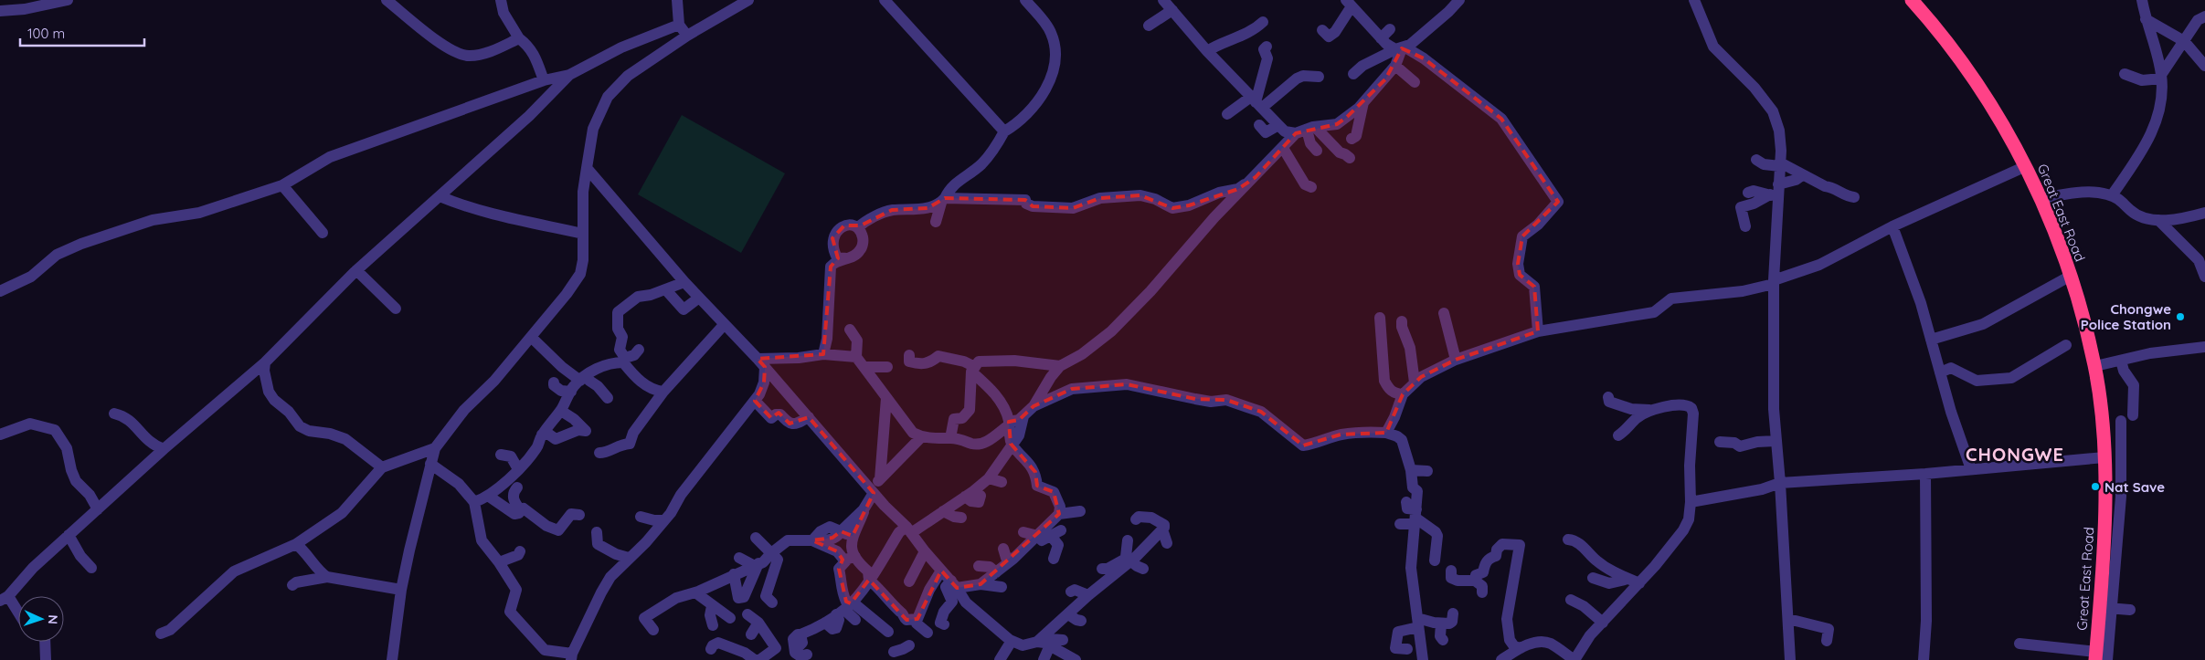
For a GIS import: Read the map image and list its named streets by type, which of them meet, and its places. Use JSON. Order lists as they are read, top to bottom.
{
  "streets": {
    "highway": ["Great East Road"]
  },
  "districts": ["CHONGWE"],
  "places": ["Chongwe Police Station", "Nat Save"],
  "scale_bar": "100 m",
  "north": "right"
}
